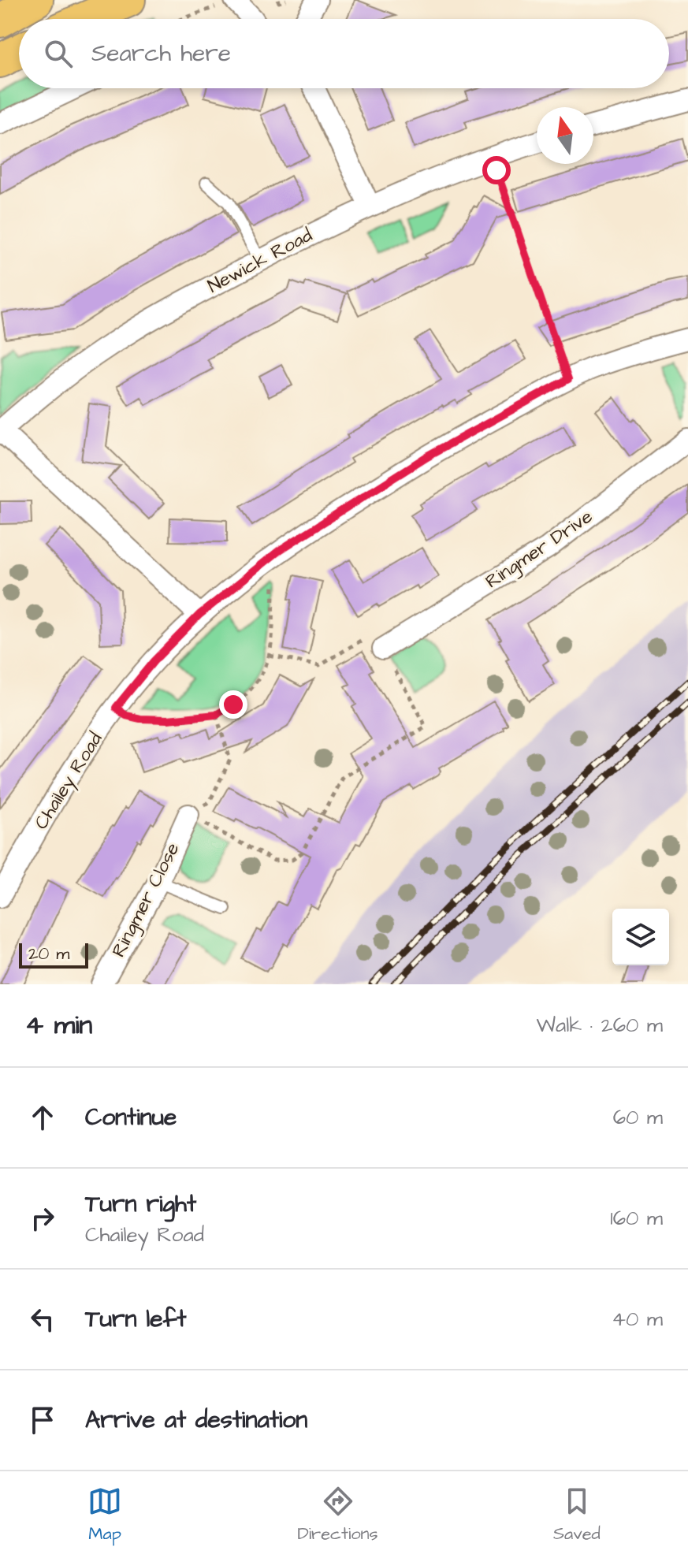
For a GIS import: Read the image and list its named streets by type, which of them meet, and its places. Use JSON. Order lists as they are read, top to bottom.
{
  "streets": {
    "street": [
      "Newick Road",
      "Ringmer Drive",
      "Chailey Road",
      "Ringmer Close"
    ]
  },
  "crossings": [
    ["Newick Road", "Chailey Road"]
  ],
  "scale_bar": "20 m",
  "north": "top",
  "page": {
    "search": "Search here",
    "scale": "20 m",
    "heading": ["4 min", "Walk · 260 m"],
    "list": [
      ["Continue", "60 m"],
      ["Turn right", "Chailey Road", "160 m"],
      ["Turn left", "40 m"],
      "Arrive at destination"
    ],
    "nav": ["Map", "Directions", "Saved"]
  }
}
